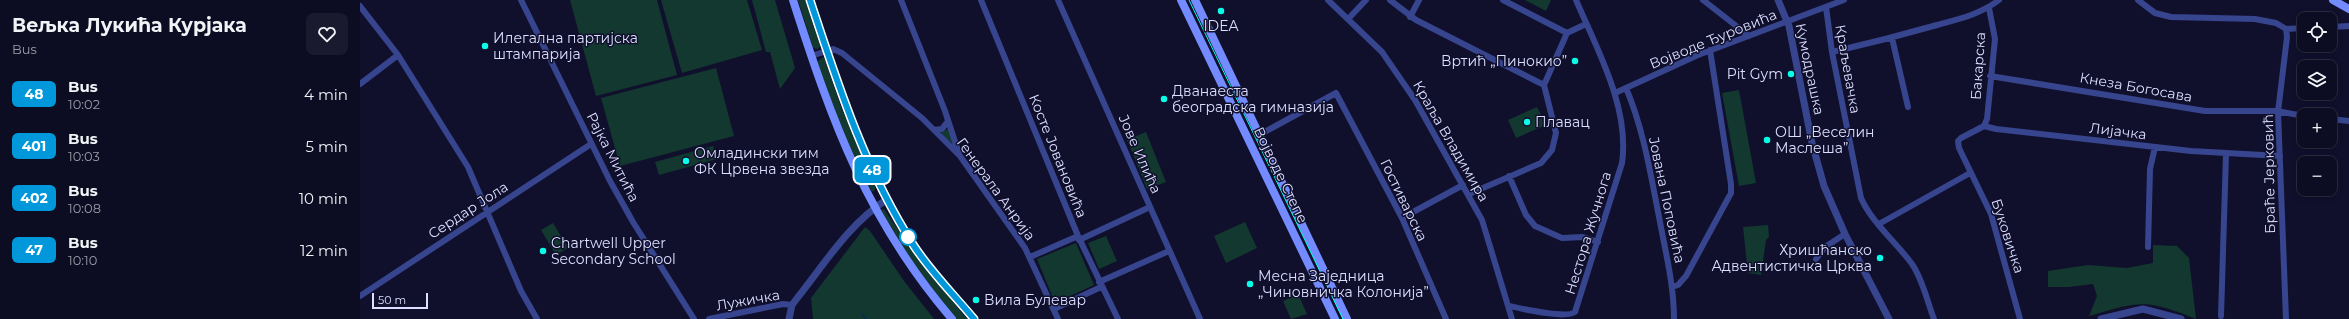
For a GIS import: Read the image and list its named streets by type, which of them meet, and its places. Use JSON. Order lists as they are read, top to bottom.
{
  "streets": {
    "main road": ["Војводе Степе"],
    "street": [
      "Војводе Ђуровића",
      "Бакарска",
      "Кумодрашка",
      "Краљевачка",
      "Кнеза Богосава",
      "Лијачка",
      "Краља Владимира",
      "Јове Илића",
      "Косте Јовановића",
      "Рајка Митића",
      "Браће Јерковић",
      "Генерала Анрија",
      "Гостиварска",
      "Јована Поповића",
      "Сердар Јола",
      "Нестора Жучнога",
      "Буковичка",
      "Лужичка"
    ]
  },
  "crossings": [
    ["Војводе Ђуровића", "Кумодрашка"],
    ["Војводе Ђуровића", "Краљевачка"],
    ["Војводе Ђуровића", "Јована Поповића"],
    ["Војводе Ђуровића", "Нестора Жучнога"],
    ["Бакарска", "Кнеза Богосава"],
    ["Бакарска", "Лијачка"],
    ["Бакарска", "Буковичка"],
    ["Кнеза Богосава", "Браће Јерковић"],
    ["Лијачка", "Браће Јерковић"],
    ["Лијачка", "Буковичка"],
    ["Краља Владимира", "Нестора Жучнога"],
    ["Рајка Митића", "Сердар Јола"],
    ["Војводе Степе", "Гостиварска"]
  ],
  "places": [
    "IDEA",
    "Илегална партијска штампарија",
    "Вртић „Пинокио”",
    "Pit Gym",
    "Дванаеста београдска гимназија",
    "Плавац",
    "ОШ „Веселин Маслеша”",
    "Омладински тим ФК Црвена звезда",
    "Chartwell Upper Secondary School",
    "Хришћанско Адвентистичка Црква",
    "Месна Заједница „Чиновничка Колонија”",
    "Вила Булевар"
  ],
  "lines": ["bus line 48"],
  "scale_bar": "50 m",
  "page": {
    "heading": ["Вељка Лукића Курјака", "Bus"],
    "on_map": "48",
    "map_buttons": ["+", "−"],
    "list": [
      {
        "mark": "48",
        "name": "Bus",
        "note": "10:02",
        "value": "4 min"
      },
      {
        "mark": "401",
        "name": "Bus",
        "note": "10:03",
        "value": "5 min"
      },
      {
        "mark": "402",
        "name": "Bus",
        "note": "10:08",
        "value": "10 min"
      },
      {
        "mark": "47",
        "name": "Bus",
        "note": "10:10",
        "value": "12 min"
      }
    ],
    "scale": "50 m"
  }
}
